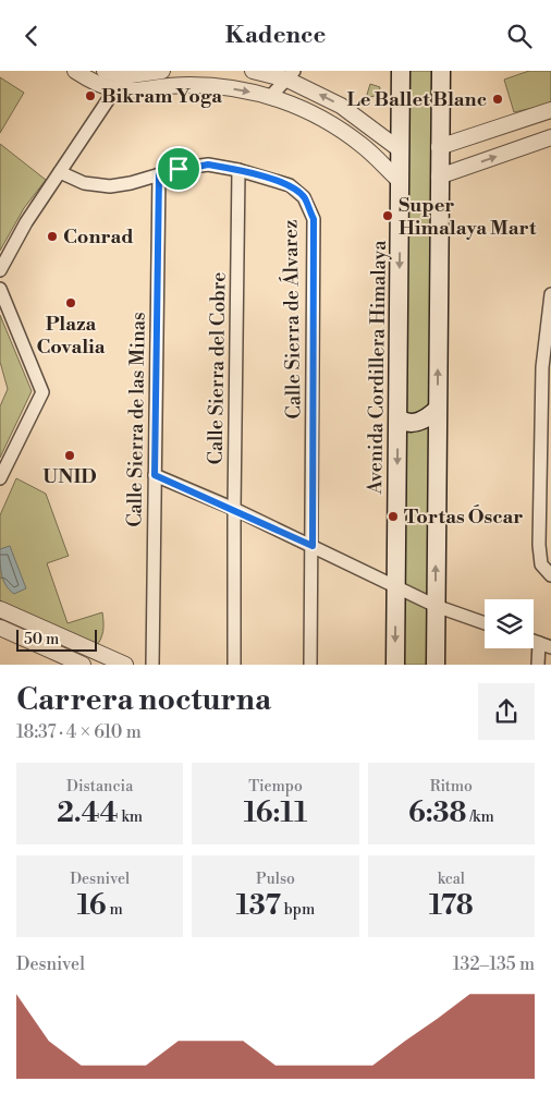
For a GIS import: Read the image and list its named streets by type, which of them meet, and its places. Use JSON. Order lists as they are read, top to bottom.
{
  "streets": {
    "main road": ["Avenida Cordillera Himalaya"],
    "street": ["Calle Sierra de Álvarez", "Calle Sierra del Cobre", "Calle Sierra de las Minas"]
  },
  "crossings": [
    ["Calle Sierra de Álvarez", "Calle Sierra del Cobre"],
    ["Calle Sierra de Álvarez", "Calle Sierra de las Minas"]
  ],
  "places": [
    "Bikram Yoga",
    "Le Ballet Blanc",
    "Super Himalaya Mart",
    "Conrad",
    "Plaza Covalia",
    "UNID",
    "Tortas Óscar"
  ],
  "scale_bar": "50 m",
  "page": {
    "header": "Kadence",
    "scale": "50 m",
    "heading": ["Carrera nocturna", "18:37 · 4 × 610 m"],
    "stats": [
      ["Distancia", "2.44 km"],
      ["Tiempo", "16:11"],
      ["Ritmo", "6:38 /km"],
      ["Desnivel", "16 m"],
      ["Pulso", "137 bpm"],
      ["kcal", "178"]
    ],
    "chart": ["Desnivel", "132–135 m"]
  }
}
